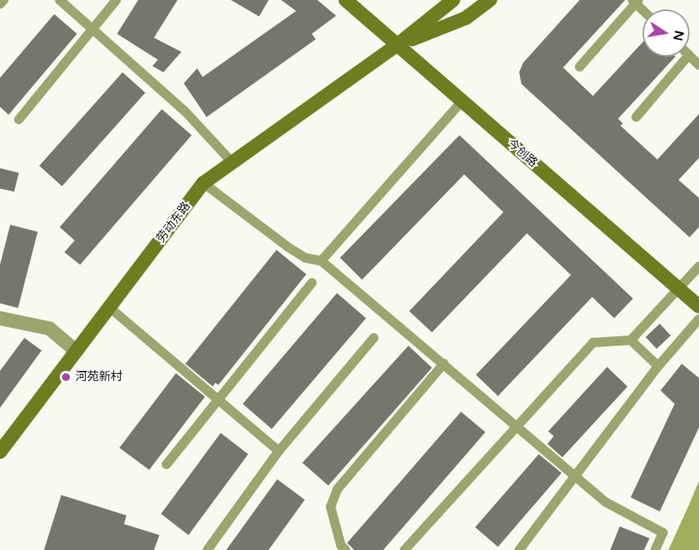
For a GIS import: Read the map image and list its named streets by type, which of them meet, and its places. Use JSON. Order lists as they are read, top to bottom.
{
  "streets": {
    "main road": ["今创路", "劳动东路"]
  },
  "crossings": [
    ["今创路", "劳动东路"]
  ],
  "places": ["河苑新村"],
  "north": "right"
}
